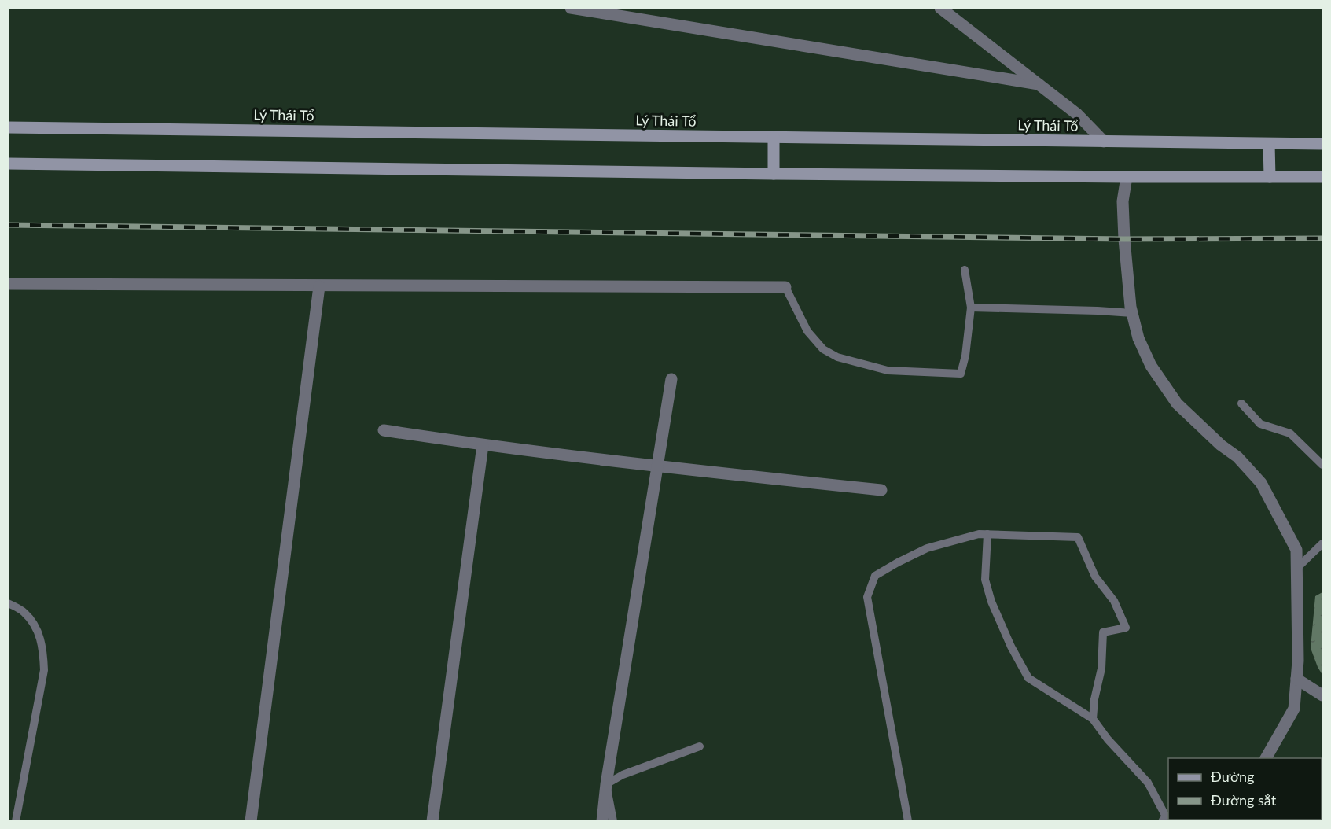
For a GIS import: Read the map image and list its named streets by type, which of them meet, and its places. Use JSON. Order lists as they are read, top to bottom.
{
  "streets": {
    "main road": ["Lý Thái Tổ"]
  },
  "legend": ["Đường", "Đường sắt"]
}
